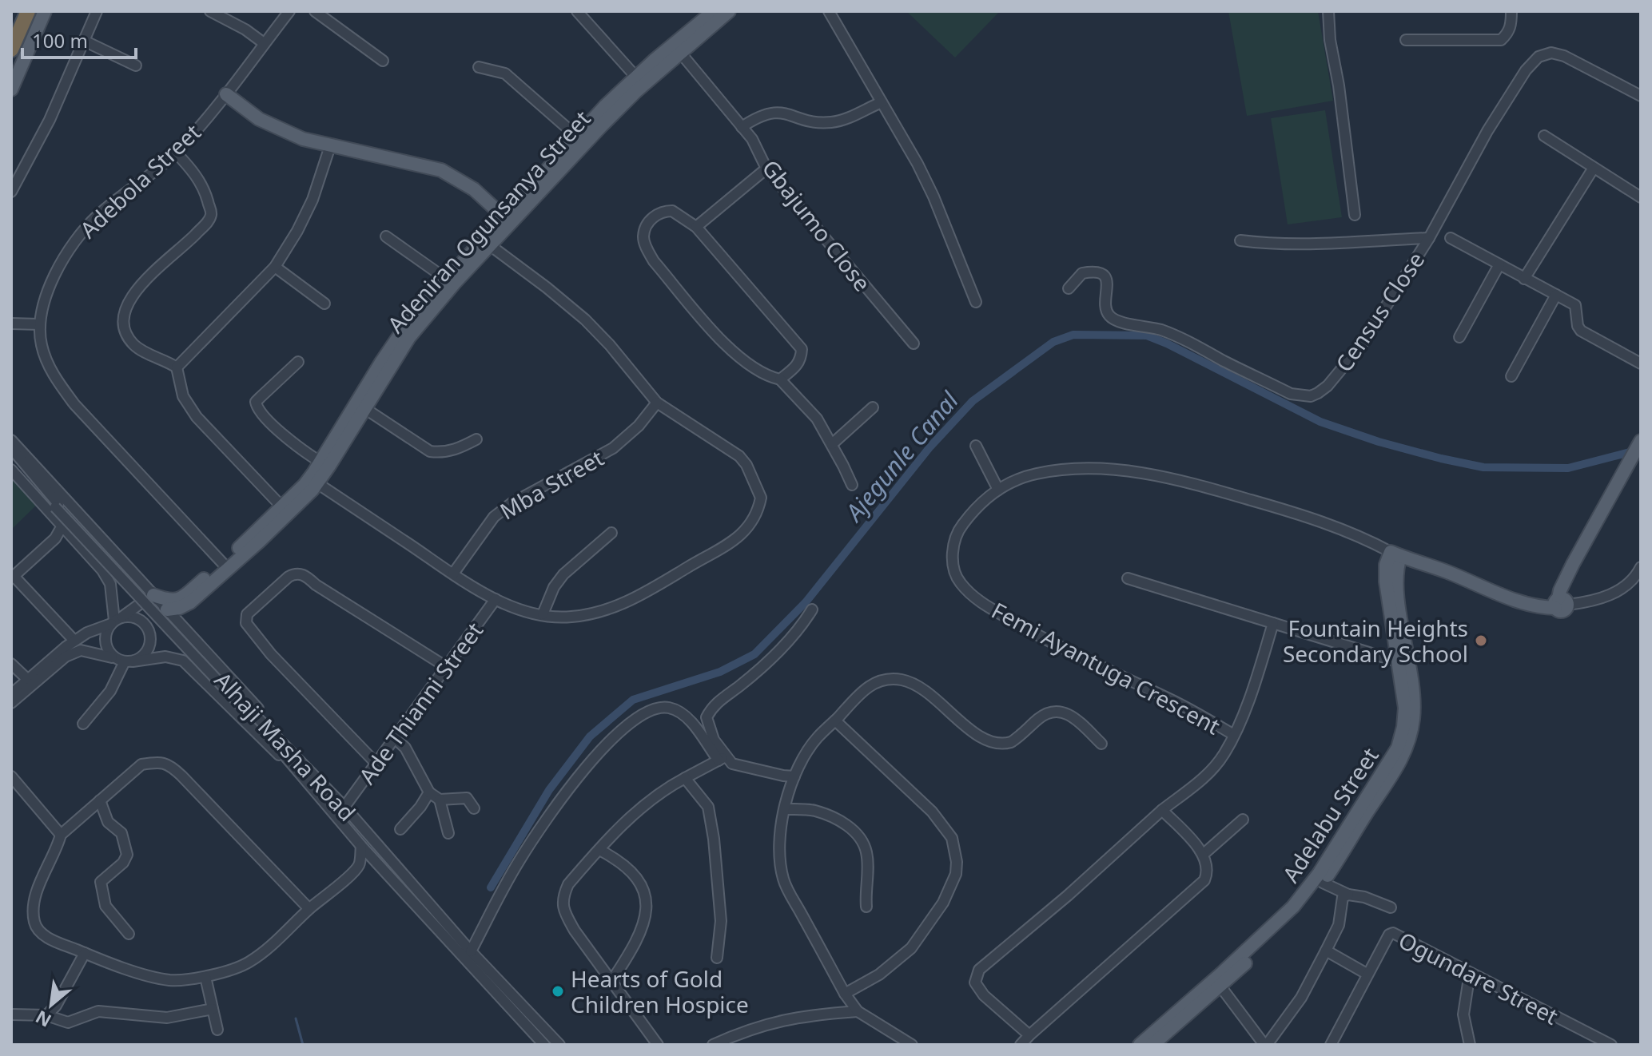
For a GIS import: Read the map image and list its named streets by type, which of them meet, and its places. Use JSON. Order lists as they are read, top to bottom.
{
  "streets": {
    "main road": ["Adeniran Ogunsanya Street", "Adelabu Street"],
    "street": [
      "Adebola Street",
      "Gbajumo Close",
      "Census Close",
      "Mba Street",
      "Femi Ayantuga Crescent",
      "Ade Thianni Street",
      "Alhaji Masha Road",
      "Ogundare Street"
    ]
  },
  "crossings": [
    ["Adebola Street", "Adeniran Ogunsanya Street"],
    ["Adeniran Ogunsanya Street", "Gbajumo Close"],
    ["Femi Ayantuga Crescent", "Adelabu Street"],
    ["Ade Thianni Street", "Alhaji Masha Road"]
  ],
  "water": ["Ajegunle Canal"],
  "places": ["Fountain Heights Secondary School", "Hearts of Gold Children Hospice"],
  "scale_bar": "100 m",
  "north": "bottom left"
}
